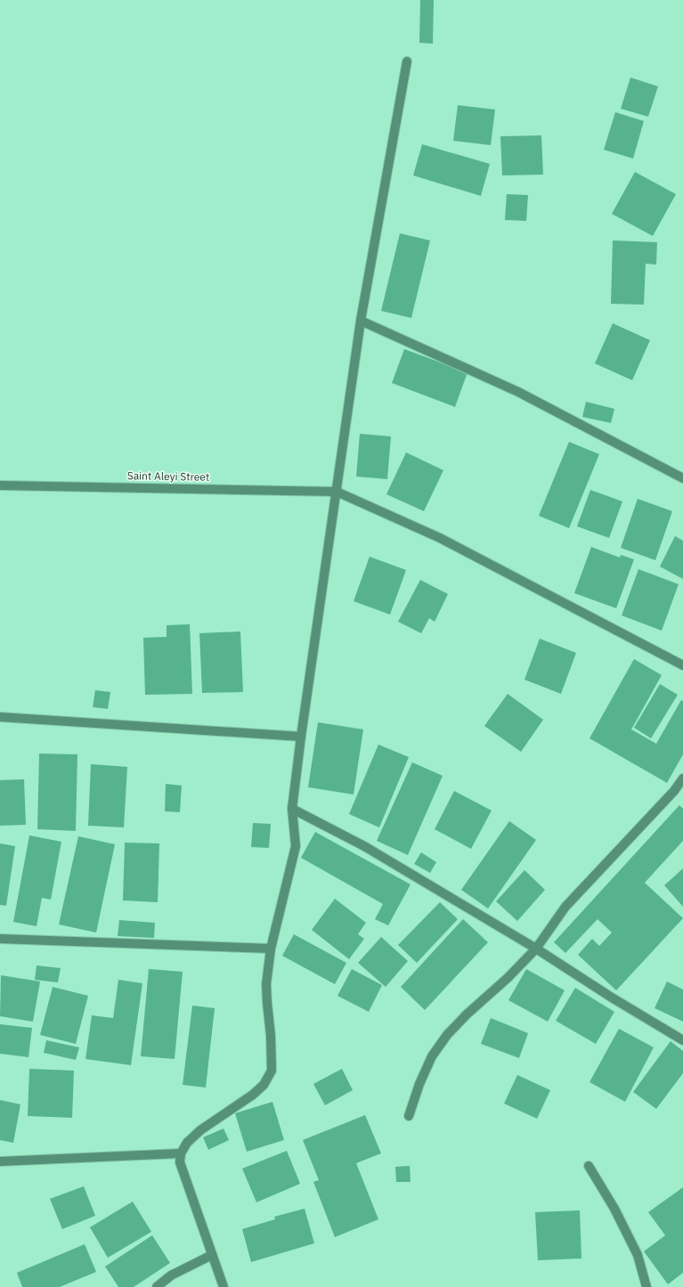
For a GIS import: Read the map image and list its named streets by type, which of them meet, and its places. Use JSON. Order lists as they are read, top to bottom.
{
  "streets": {
    "street": ["Saint Aleyi Street"]
  }
}
